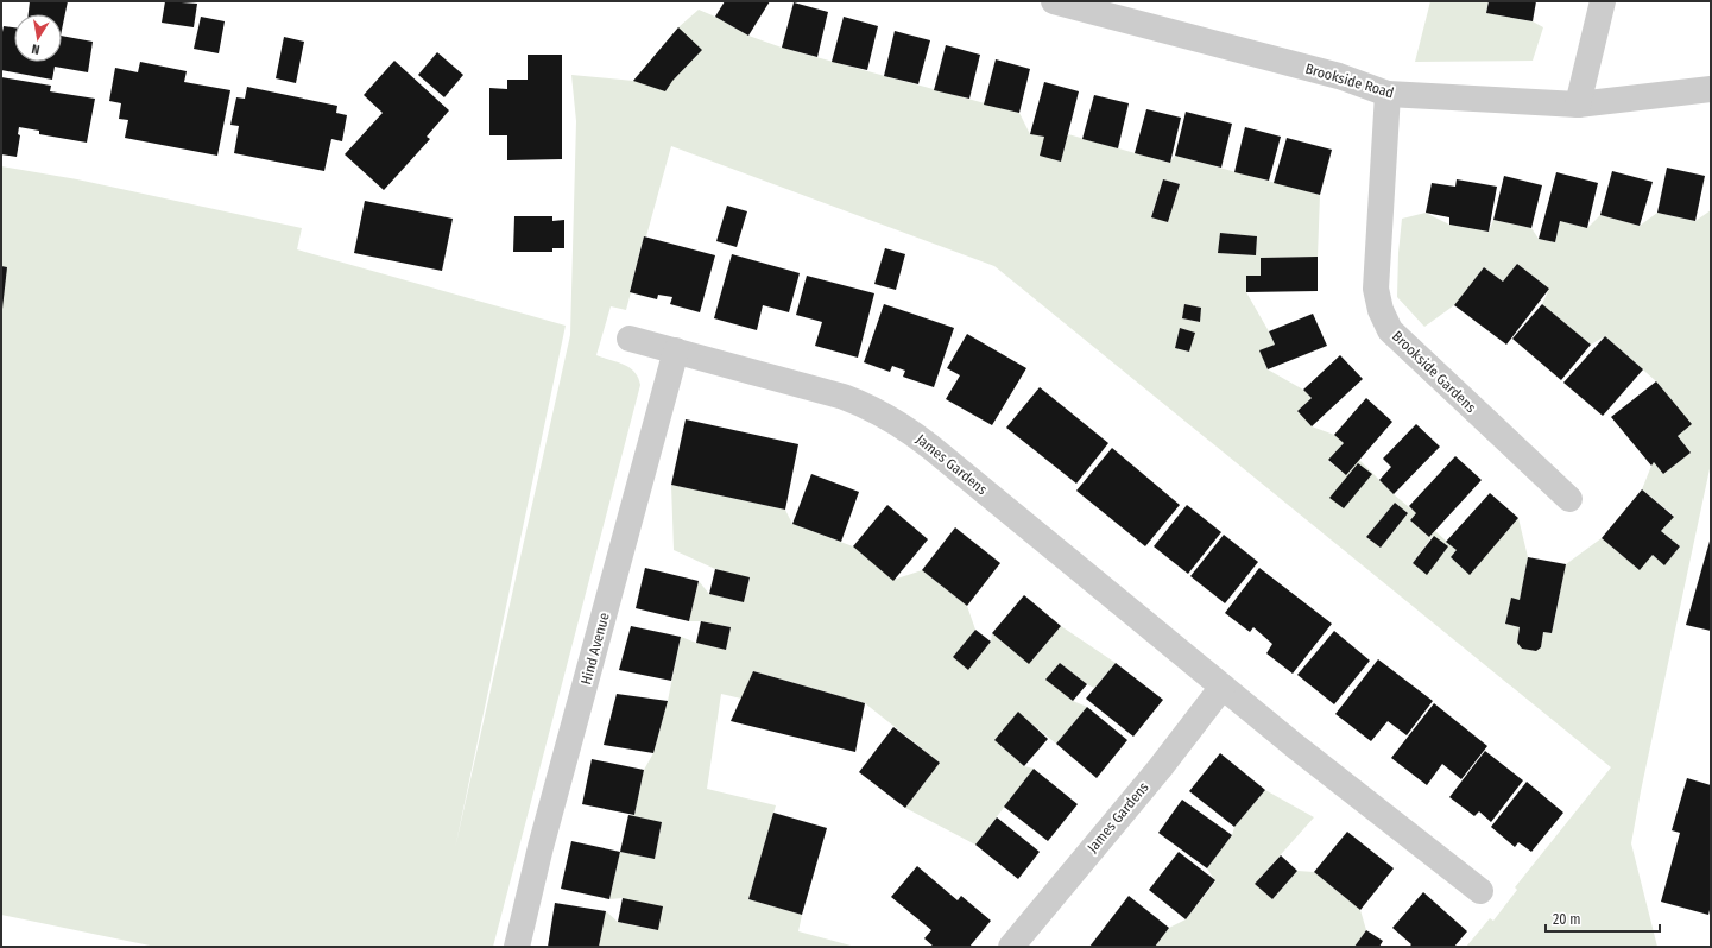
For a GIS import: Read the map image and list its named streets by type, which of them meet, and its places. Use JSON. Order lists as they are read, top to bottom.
{
  "streets": {
    "street": [
      "Brookside Road",
      "Brookside Gardens",
      "James Gardens",
      "Hind Avenue"
    ]
  },
  "crossings": [
    ["Brookside Road", "Brookside Gardens"],
    ["James Gardens", "Hind Avenue"]
  ],
  "scale_bar": "20 m",
  "north": "bottom"
}
